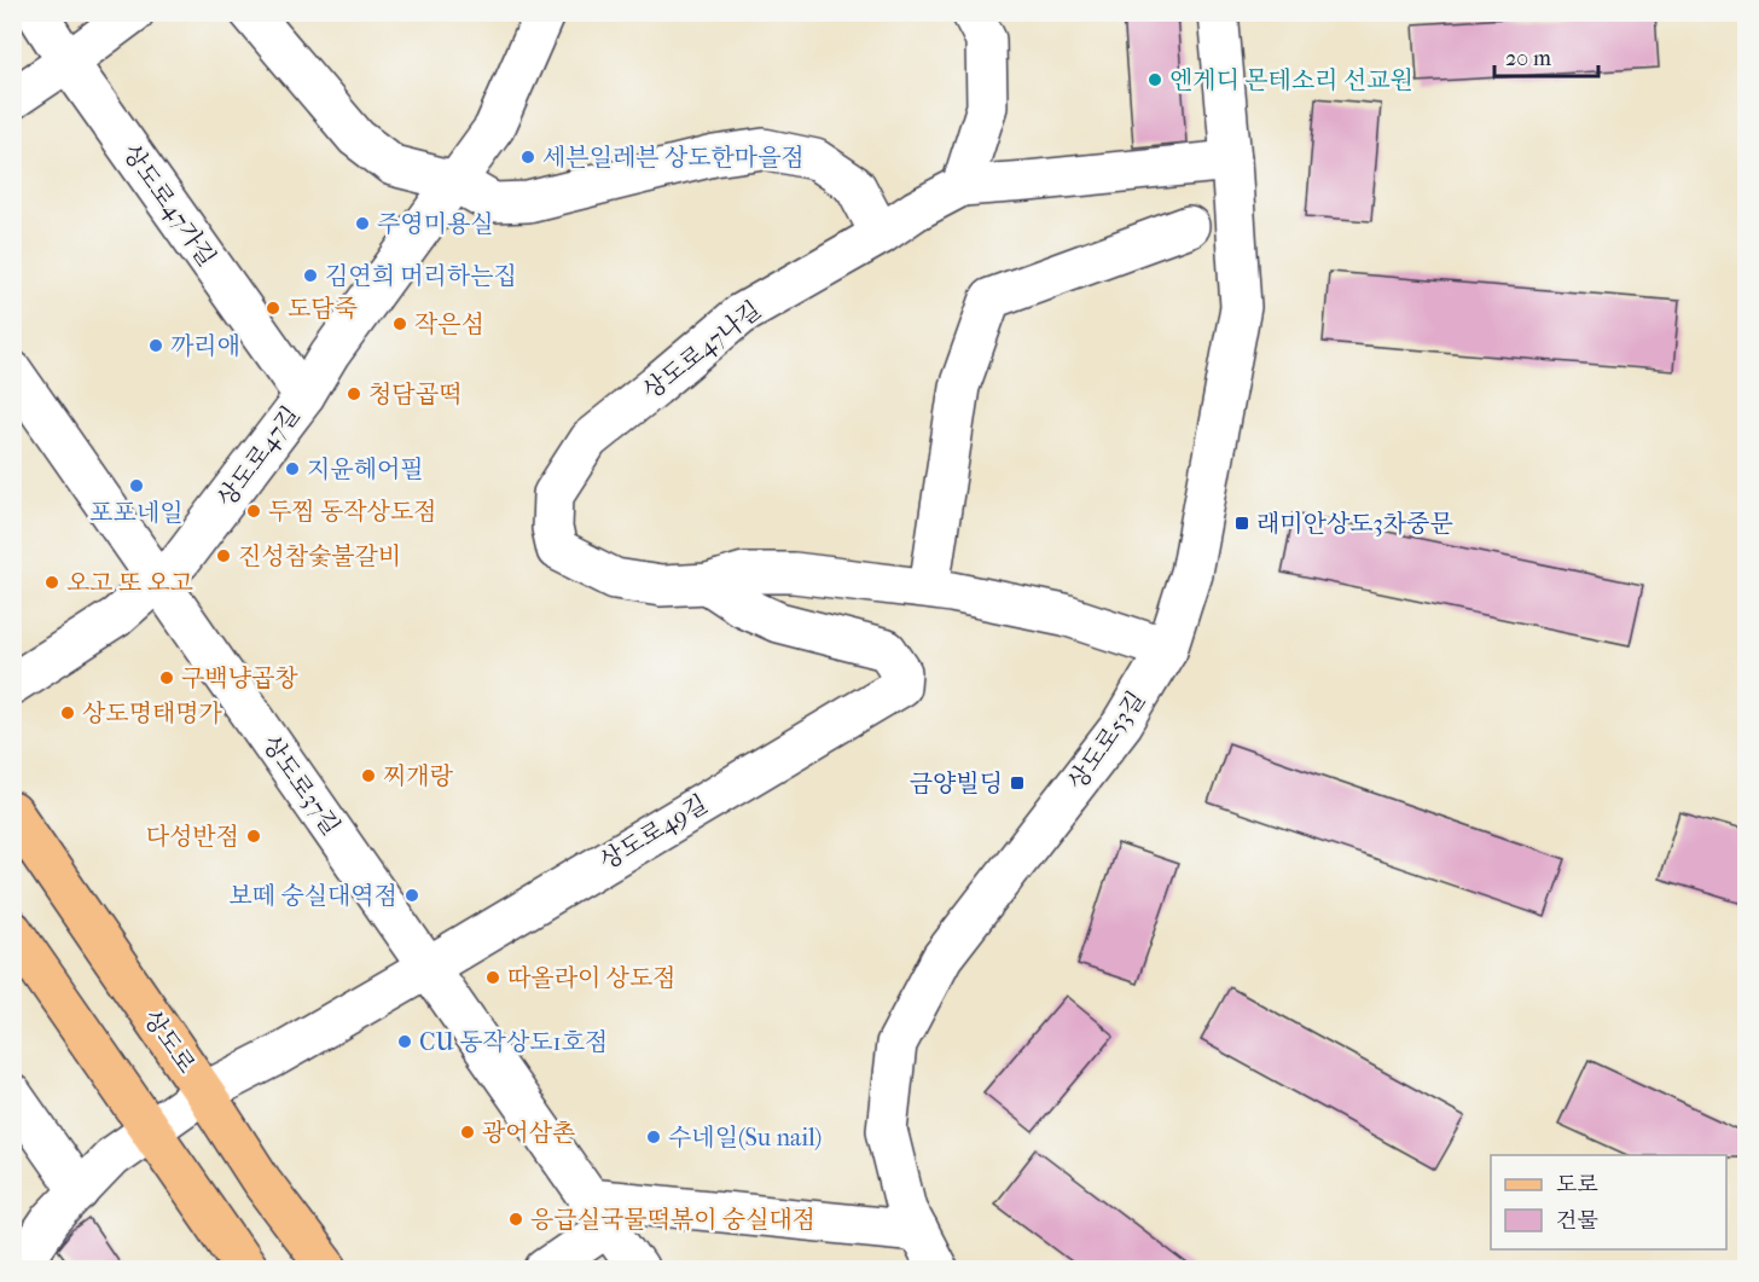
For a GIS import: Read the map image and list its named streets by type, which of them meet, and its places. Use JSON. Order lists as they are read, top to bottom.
{
  "streets": {
    "main road": ["상도로"],
    "street": [
      "상도로47가길",
      "상도로47나길",
      "상도로47길",
      "상도로53길",
      "상도로37길",
      "상도로49길"
    ]
  },
  "crossings": [
    ["상도로47가길", "상도로47길"],
    ["상도로47나길", "상도로53길"],
    ["상도로47나길", "상도로49길"],
    ["상도로47길", "상도로37길"],
    ["상도로37길", "상도로49길"],
    ["상도로49길", "상도로"]
  ],
  "places": {
    "other": [
      "엔게디 몬테소리 선교원",
      "세븐일레븐 상도한마을점",
      "주영미용실",
      "김연희 머리하는집",
      "도담죽",
      "작은섬",
      "까리애",
      "청담곱떡",
      "지윤헤어필",
      "포포네일",
      "두찜 동작상도점",
      "진성참숯불갈비",
      "오고 또 오고",
      "구백냥곱창",
      "상도명태명가",
      "찌개랑",
      "다성반점",
      "보떼 숭실대역점",
      "따올라이 상도점",
      "CU 동작상도1호점",
      "광어삼촌",
      "수네일(Su nail)",
      "응급실국물떡볶이 숭실대점"
    ],
    "transit": ["래미안상도3차중문", "금양빌딩"]
  },
  "legend": ["도로", "건물"],
  "scale_bar": "20 m"
}
